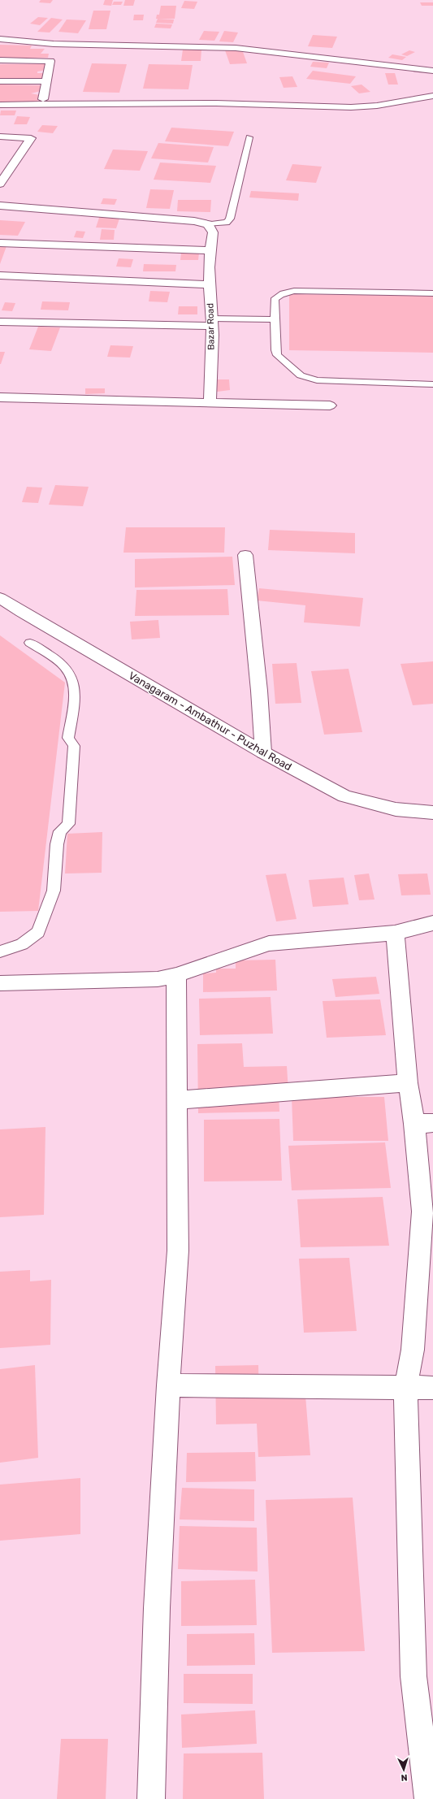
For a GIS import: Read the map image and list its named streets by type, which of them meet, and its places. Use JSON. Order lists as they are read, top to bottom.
{
  "streets": {
    "street": ["Bazar Road", "Vanagaram - Ambathur - Puzhal Road"]
  },
  "north": "bottom"
}
